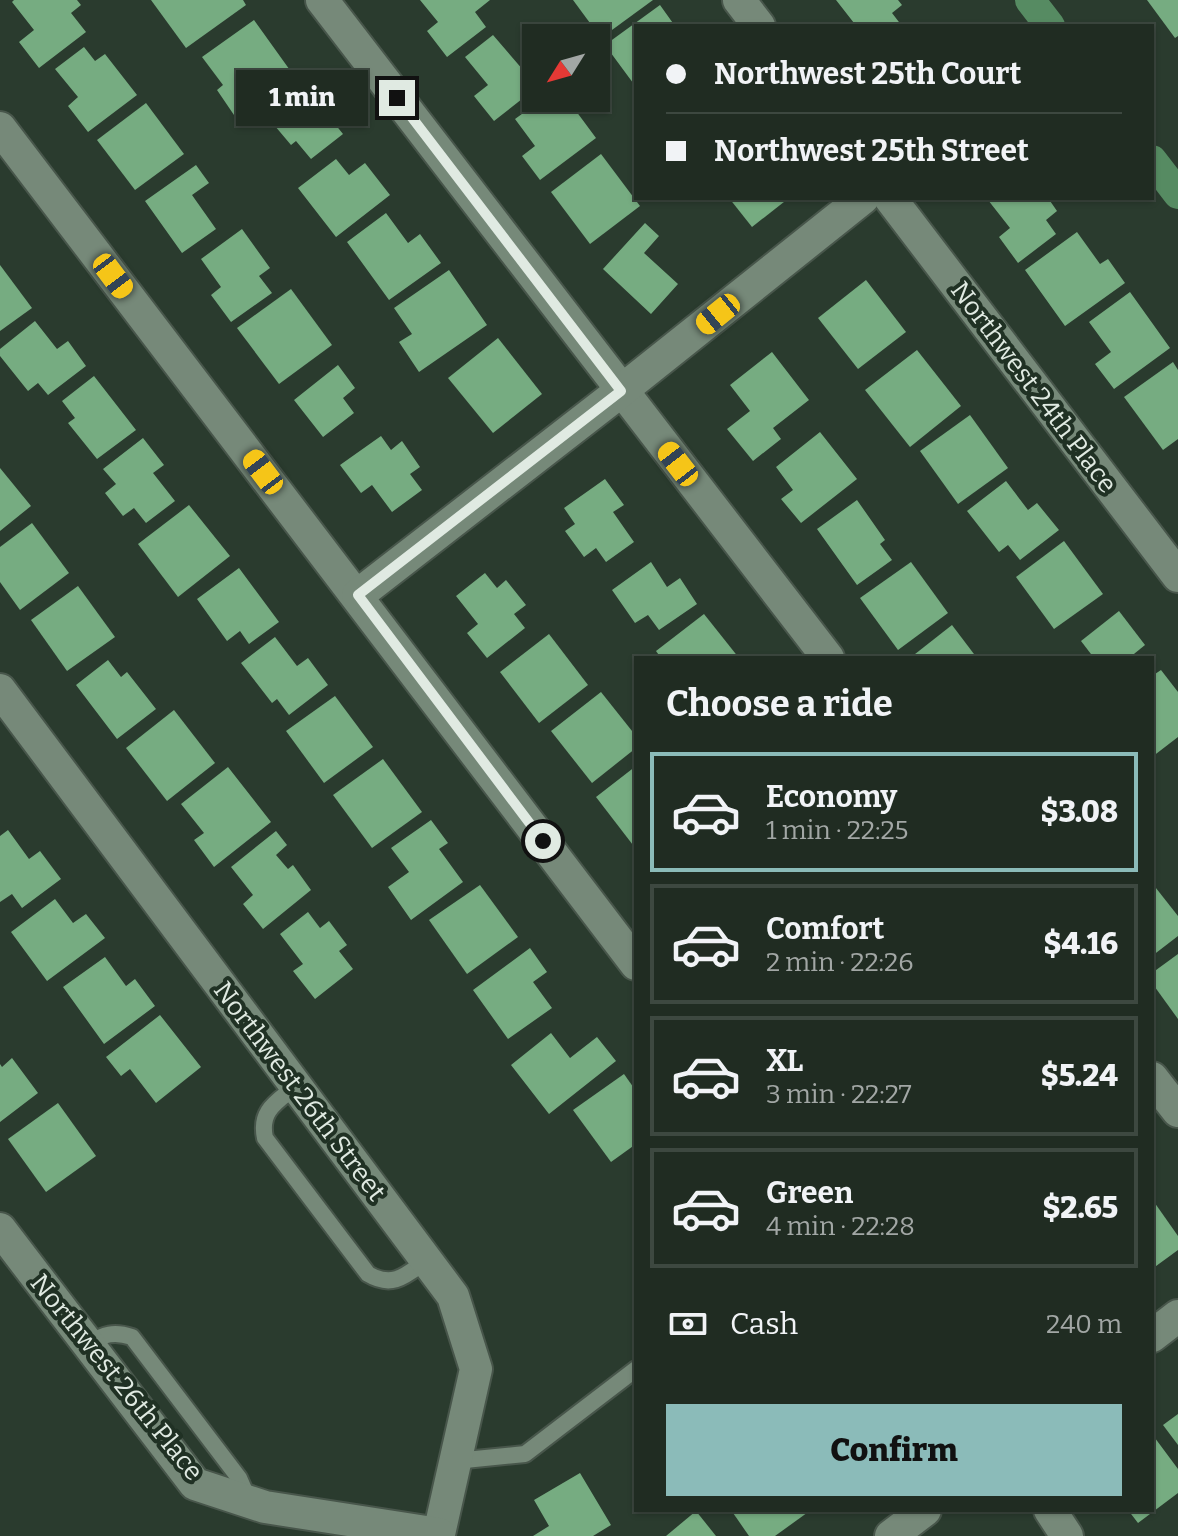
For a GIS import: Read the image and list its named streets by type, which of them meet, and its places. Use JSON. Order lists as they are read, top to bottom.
{
  "streets": {
    "street": ["Northwest 24th Place", "Northwest 26th Street", "Northwest 26th Place"]
  },
  "crossings": [
    ["Northwest 26th Street", "Northwest 26th Place"]
  ],
  "north": "bottom left",
  "page": {
    "banner": ["Northwest 25th Court", "Northwest 25th Street"],
    "bubble": "1 min",
    "heading": "Choose a ride",
    "list": [
      {
        "name": "Economy",
        "note": "1 min · 22:25",
        "value": "$3.08"
      },
      {
        "name": "Comfort",
        "note": "2 min · 22:26",
        "value": "$4.16"
      },
      {
        "name": "XL",
        "note": "3 min · 22:27",
        "value": "$5.24"
      },
      {
        "name": "Green",
        "note": "4 min · 22:28",
        "value": "$2.65"
      }
    ],
    "pay": ["Cash", "240 m"],
    "buttons": "Confirm"
  }
}
